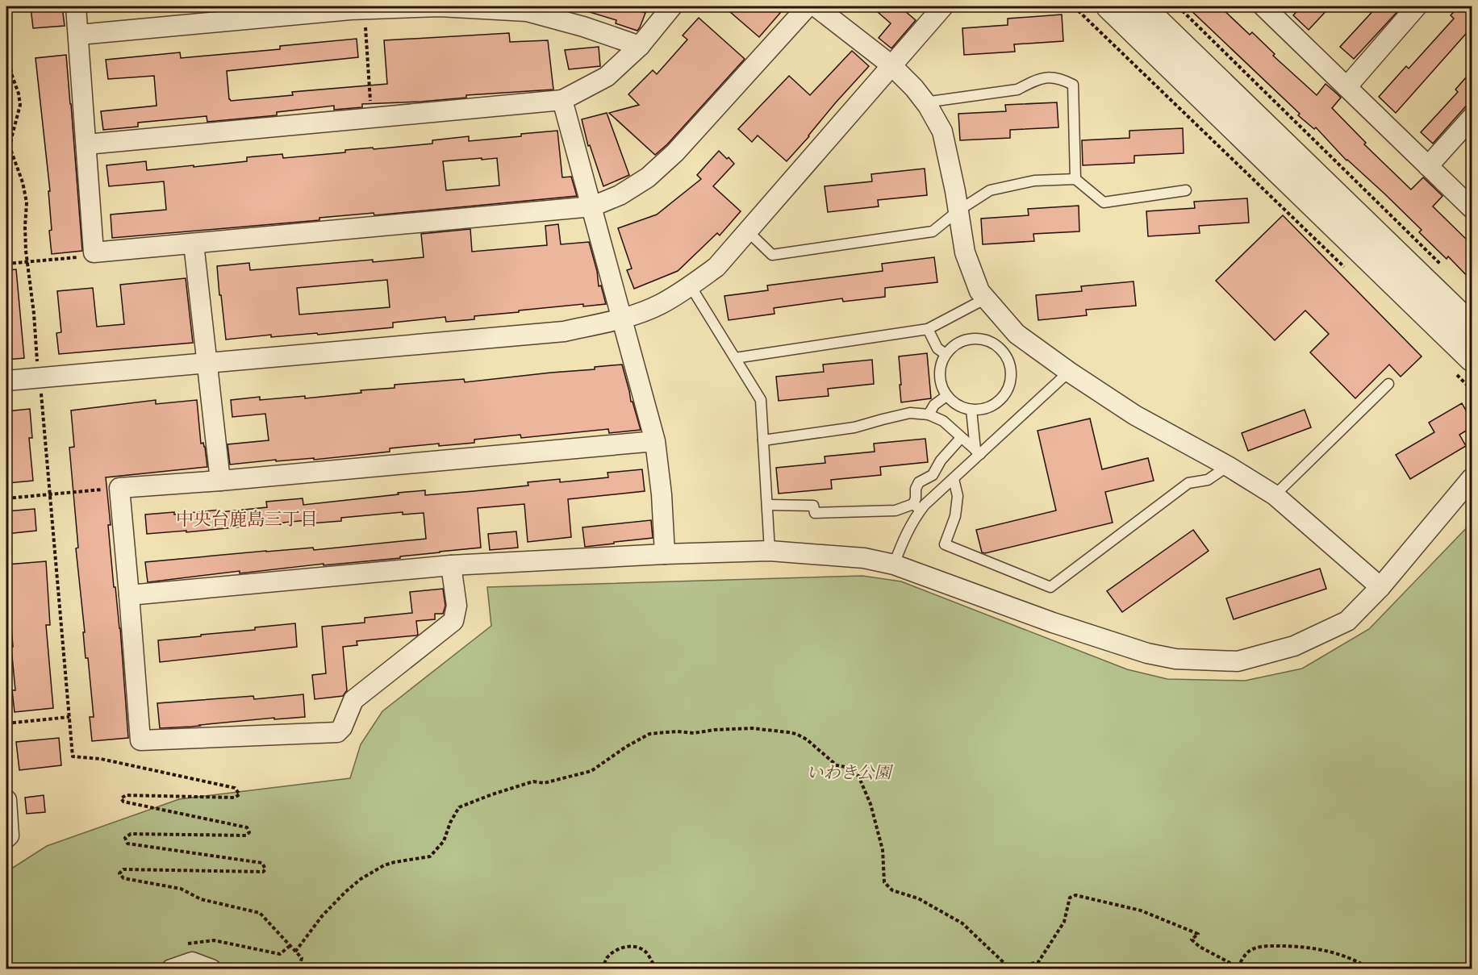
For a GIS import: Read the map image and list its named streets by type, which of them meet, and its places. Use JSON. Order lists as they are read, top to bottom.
{
  "districts": ["中央台鹿島三丁目"],
  "parks": ["いわき公園"]
}
